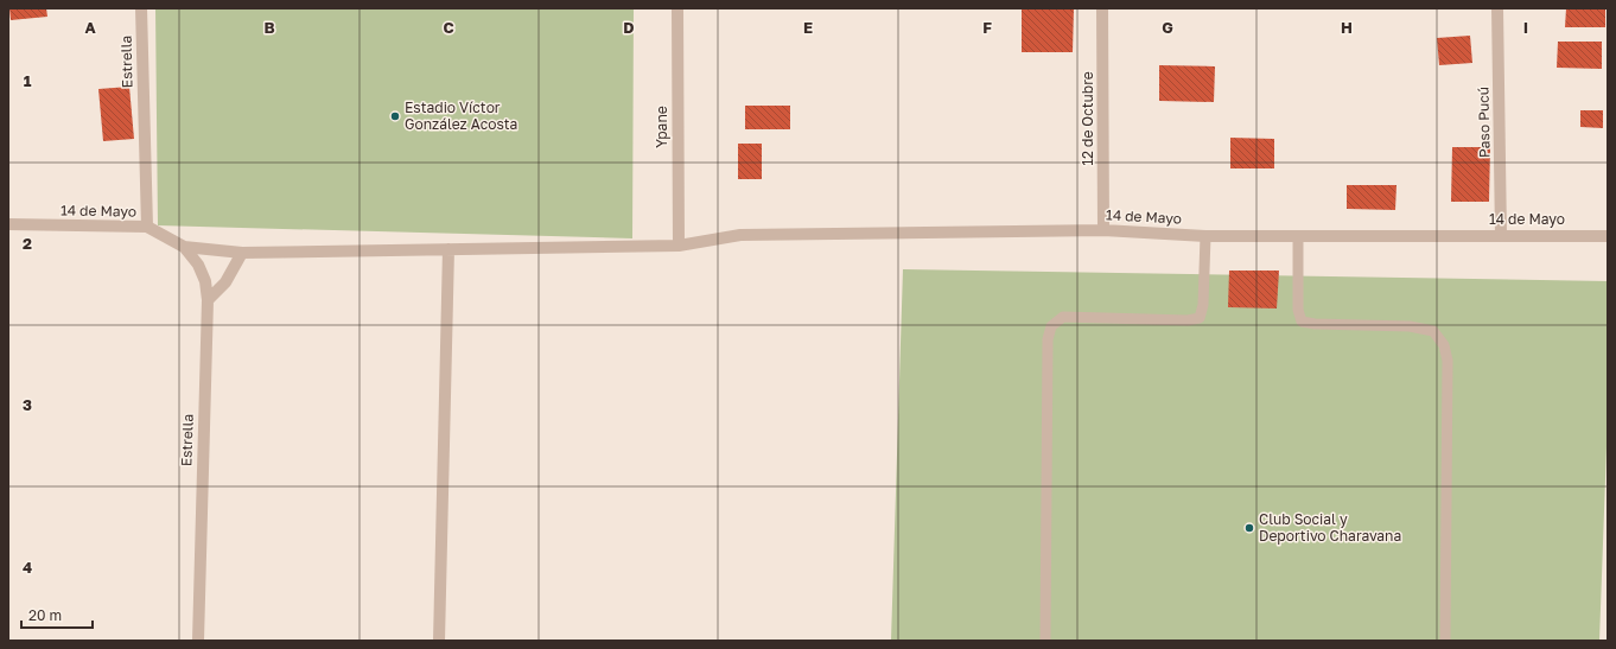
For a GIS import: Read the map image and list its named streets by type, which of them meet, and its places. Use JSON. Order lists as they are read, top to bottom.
{
  "streets": {
    "street": [
      "Estrella",
      "12 de Octubre",
      "Paso Pucú",
      "Ypane",
      "14 de Mayo"
    ]
  },
  "crossings": [
    ["Estrella", "14 de Mayo"],
    ["12 de Octubre", "14 de Mayo"],
    ["Paso Pucú", "14 de Mayo"],
    ["Ypane", "14 de Mayo"]
  ],
  "places": ["Estadio Víctor González Acosta", "Club Social y Deportivo Charavana"],
  "scale_bar": "20 m",
  "grid": {
    "columns": [
      "A",
      "B",
      "C",
      "D",
      "E",
      "F",
      "G",
      "H",
      "I"
    ],
    "rows": [
      "1",
      "2",
      "3",
      "4"
    ]
  }
}
